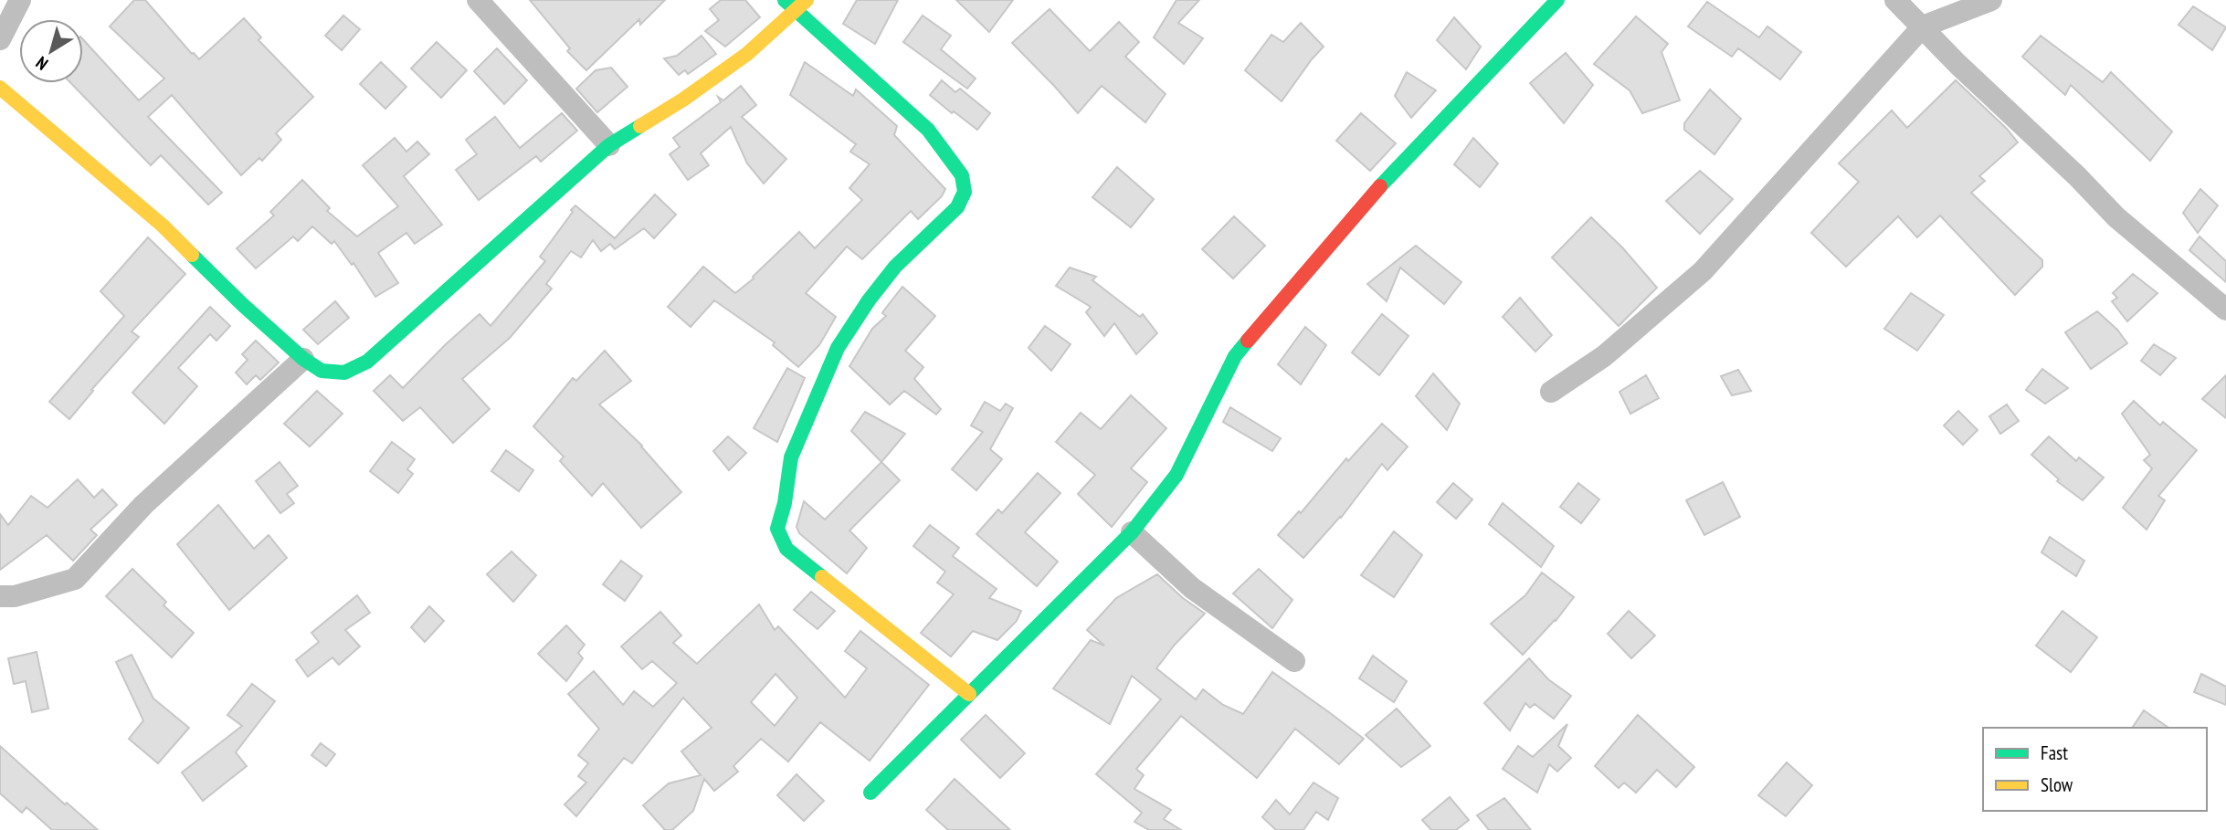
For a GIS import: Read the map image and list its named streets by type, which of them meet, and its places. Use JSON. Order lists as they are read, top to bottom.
{
  "legend": ["Fast", "Slow"],
  "north": "bottom left"
}
